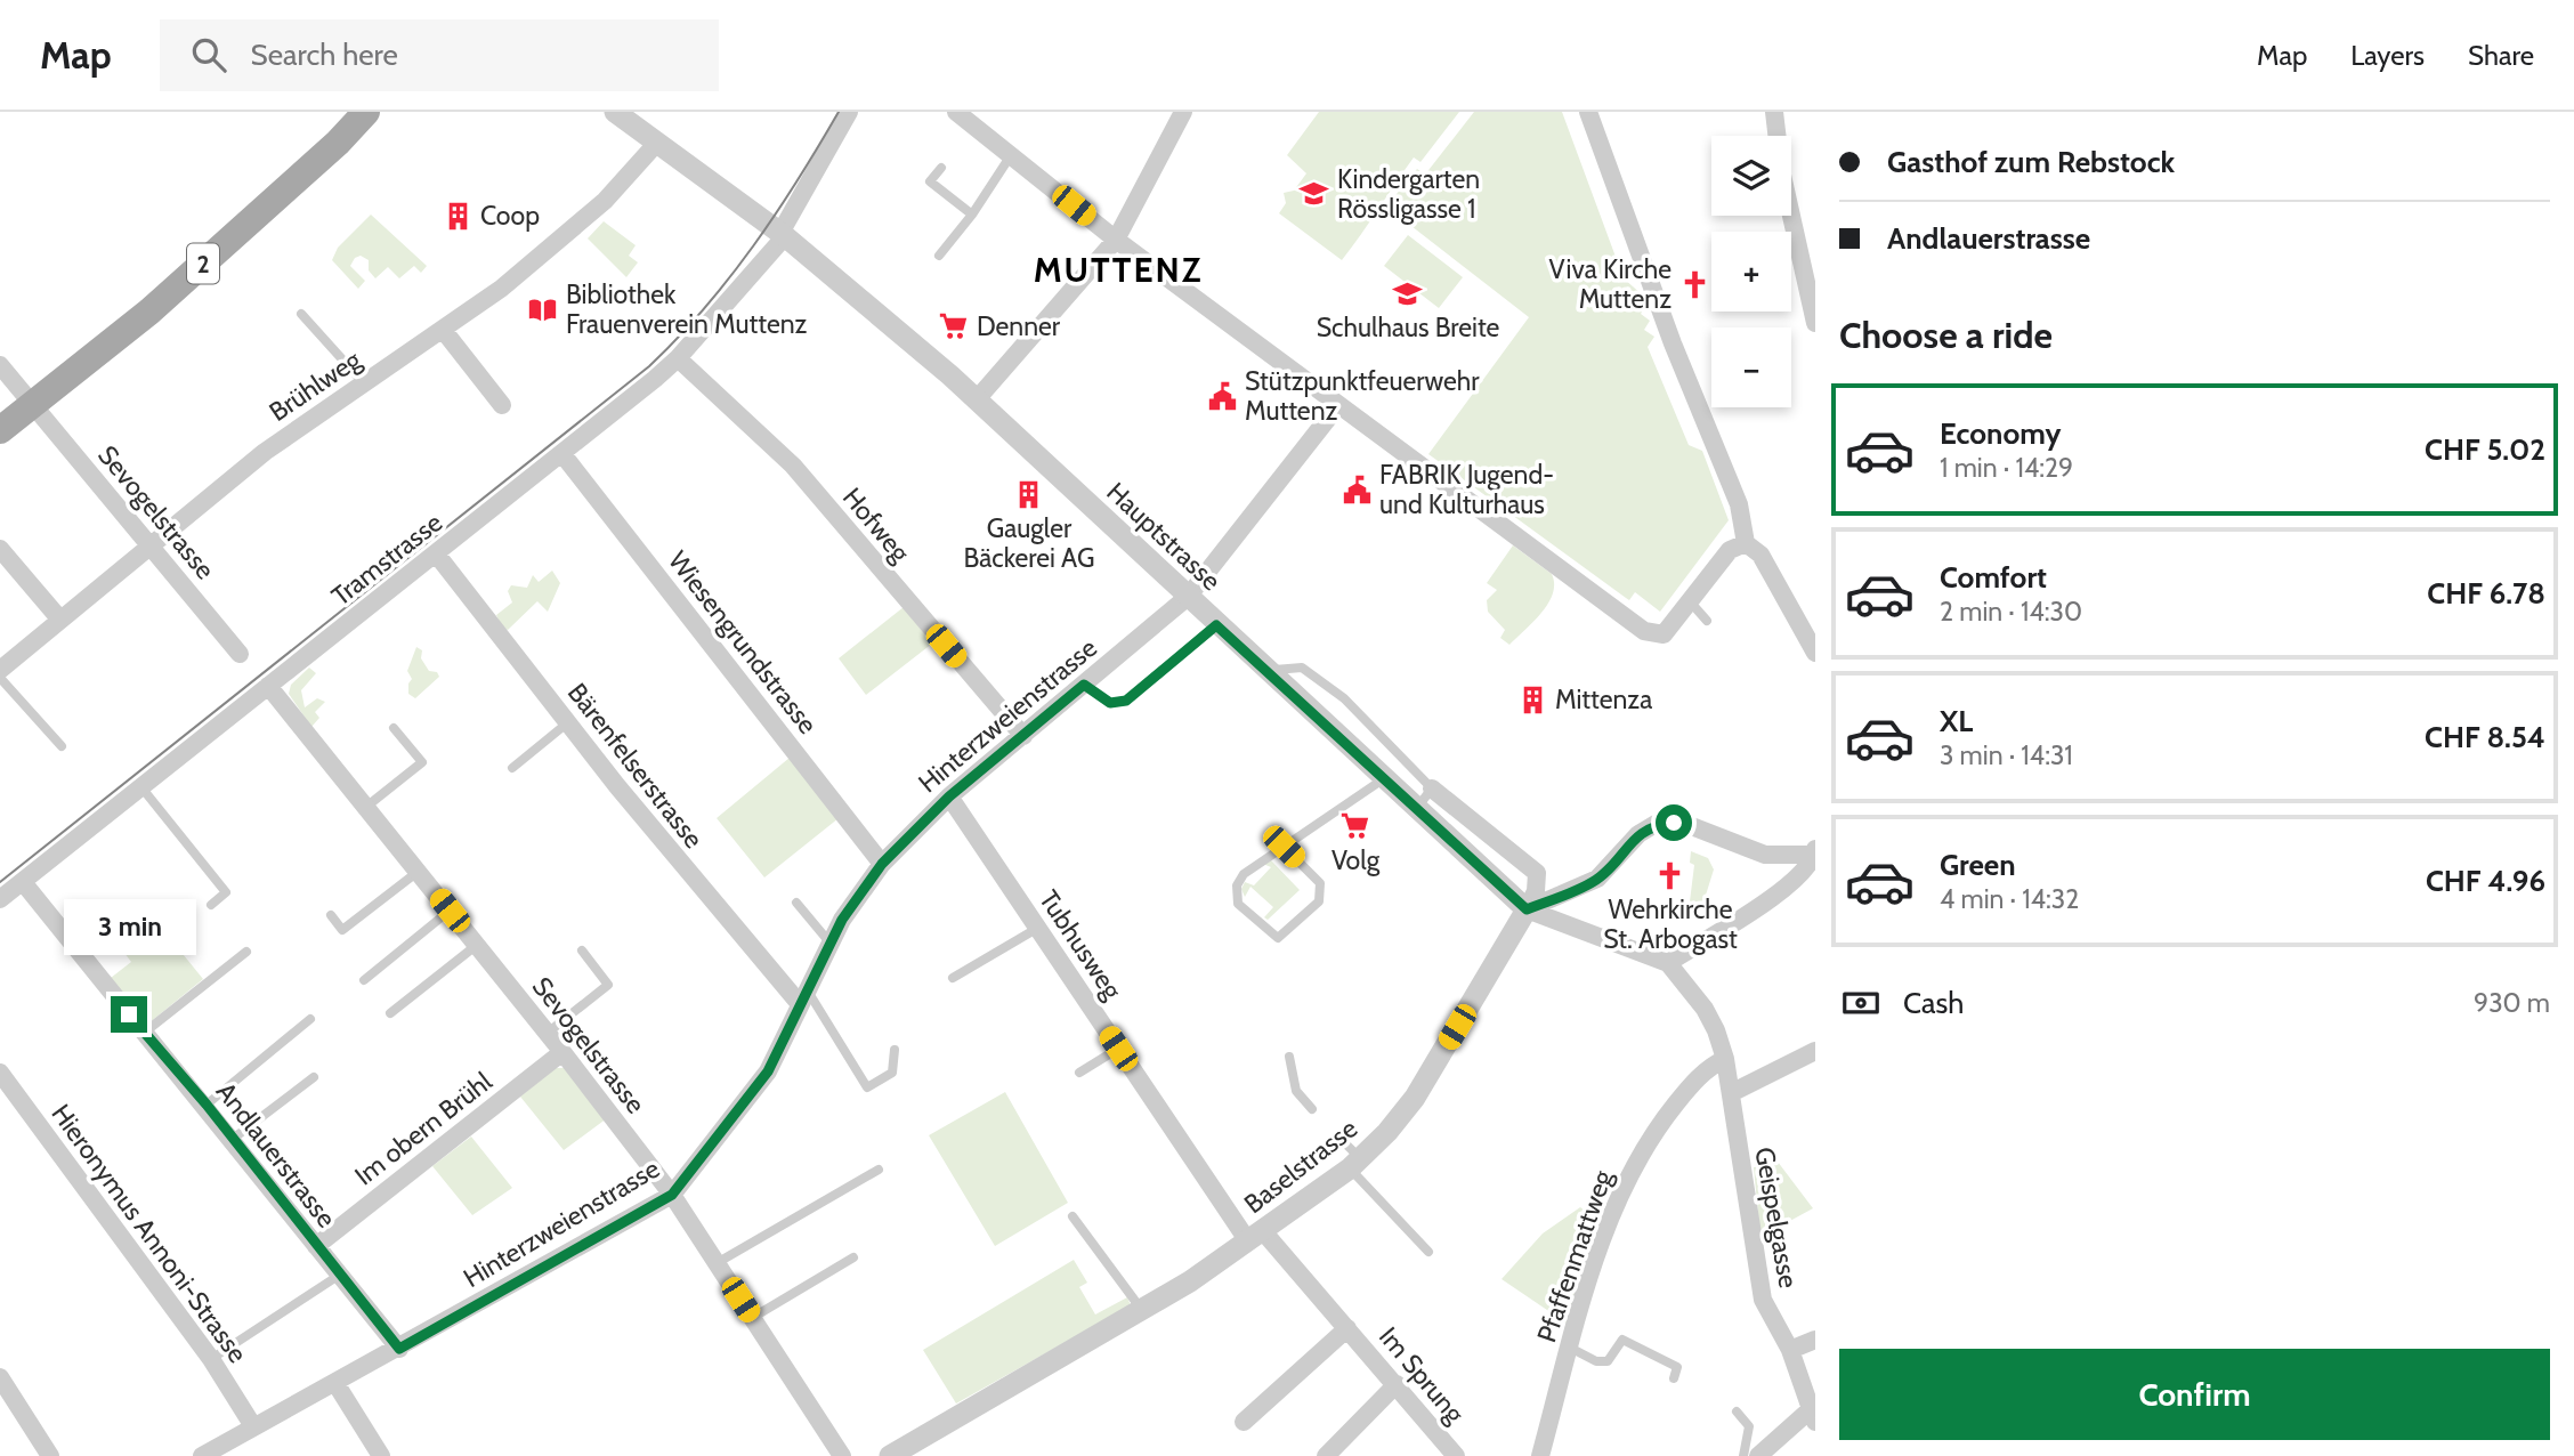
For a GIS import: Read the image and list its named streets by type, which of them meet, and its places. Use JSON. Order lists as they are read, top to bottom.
{
  "streets": {
    "main road": ["2"],
    "street": [
      "Brühlweg",
      "Sevogelstrasse",
      "Hofweg",
      "Hauptstrasse",
      "Tramstrasse",
      "Wiesengrundstrasse",
      "Hinterzweienstrasse",
      "Bärenfelserstrasse",
      "Tubhusweg",
      "Im obern Brühl",
      "Andlauerstrasse",
      "Baselstrasse",
      "Geispelgasse",
      "Hieronymus Annoni-Strasse",
      "Pfaffenmattweg",
      "Im Sprung"
    ]
  },
  "crossings": [
    ["2", "Sevogelstrasse"],
    ["Brühlweg", "Sevogelstrasse"],
    ["Brühlweg", "Hauptstrasse"],
    ["Sevogelstrasse", "Tramstrasse"],
    ["Sevogelstrasse", "Hinterzweienstrasse"],
    ["Sevogelstrasse", "Im obern Brühl"],
    ["Hofweg", "Tramstrasse"],
    ["Hofweg", "Hinterzweienstrasse"],
    ["Hauptstrasse", "Tramstrasse"],
    ["Hauptstrasse", "Hinterzweienstrasse"],
    ["Hauptstrasse", "Baselstrasse"],
    ["Tramstrasse", "Wiesengrundstrasse"],
    ["Tramstrasse", "Bärenfelserstrasse"],
    ["Tramstrasse", "Andlauerstrasse"],
    ["Wiesengrundstrasse", "Hinterzweienstrasse"],
    ["Hinterzweienstrasse", "Bärenfelserstrasse"],
    ["Hinterzweienstrasse", "Tubhusweg"],
    ["Hinterzweienstrasse", "Andlauerstrasse"],
    ["Hinterzweienstrasse", "Hieronymus Annoni-Strasse"],
    ["Tubhusweg", "Baselstrasse"],
    ["Tubhusweg", "Im Sprung"],
    ["Im obern Brühl", "Andlauerstrasse"],
    ["Baselstrasse", "Im Sprung"],
    ["Geispelgasse", "Pfaffenmattweg"]
  ],
  "districts": ["MUTTENZ"],
  "places": {
    "school or university": ["Kindergarten Rössligasse 1", "Schulhaus Breite"],
    "building": ["Coop", "Gaugler Bäckerei AG", "Mittenza"],
    "church": ["Viva Kirche Muttenz", "Wehrkirche St. Arbogast"],
    "library": ["Bibliothek Frauenverein Muttenz"],
    "supermarket": ["Denner", "Volg"],
    "public building": ["Stützpunktfeuerwehr Muttenz", "FABRIK Jugend- und Kulturhaus"]
  },
  "page": {
    "header": "Map",
    "search": "Search here",
    "nav": ["Map", "Layers", "Share"],
    "banner": ["Gasthof zum Rebstock", "Andlauerstrasse"],
    "map_buttons": ["+", "−"],
    "heading": "Choose a ride",
    "list": [
      {
        "name": "Economy",
        "note": "1 min · 14:29",
        "value": "CHF 5.02"
      },
      {
        "name": "Comfort",
        "note": "2 min · 14:30",
        "value": "CHF 6.78"
      },
      {
        "name": "XL",
        "note": "3 min · 14:31",
        "value": "CHF 8.54"
      },
      {
        "name": "Green",
        "note": "4 min · 14:32",
        "value": "CHF 4.96"
      }
    ],
    "bubble": "3 min",
    "pay": ["Cash", "930 m"],
    "buttons": "Confirm"
  }
}
